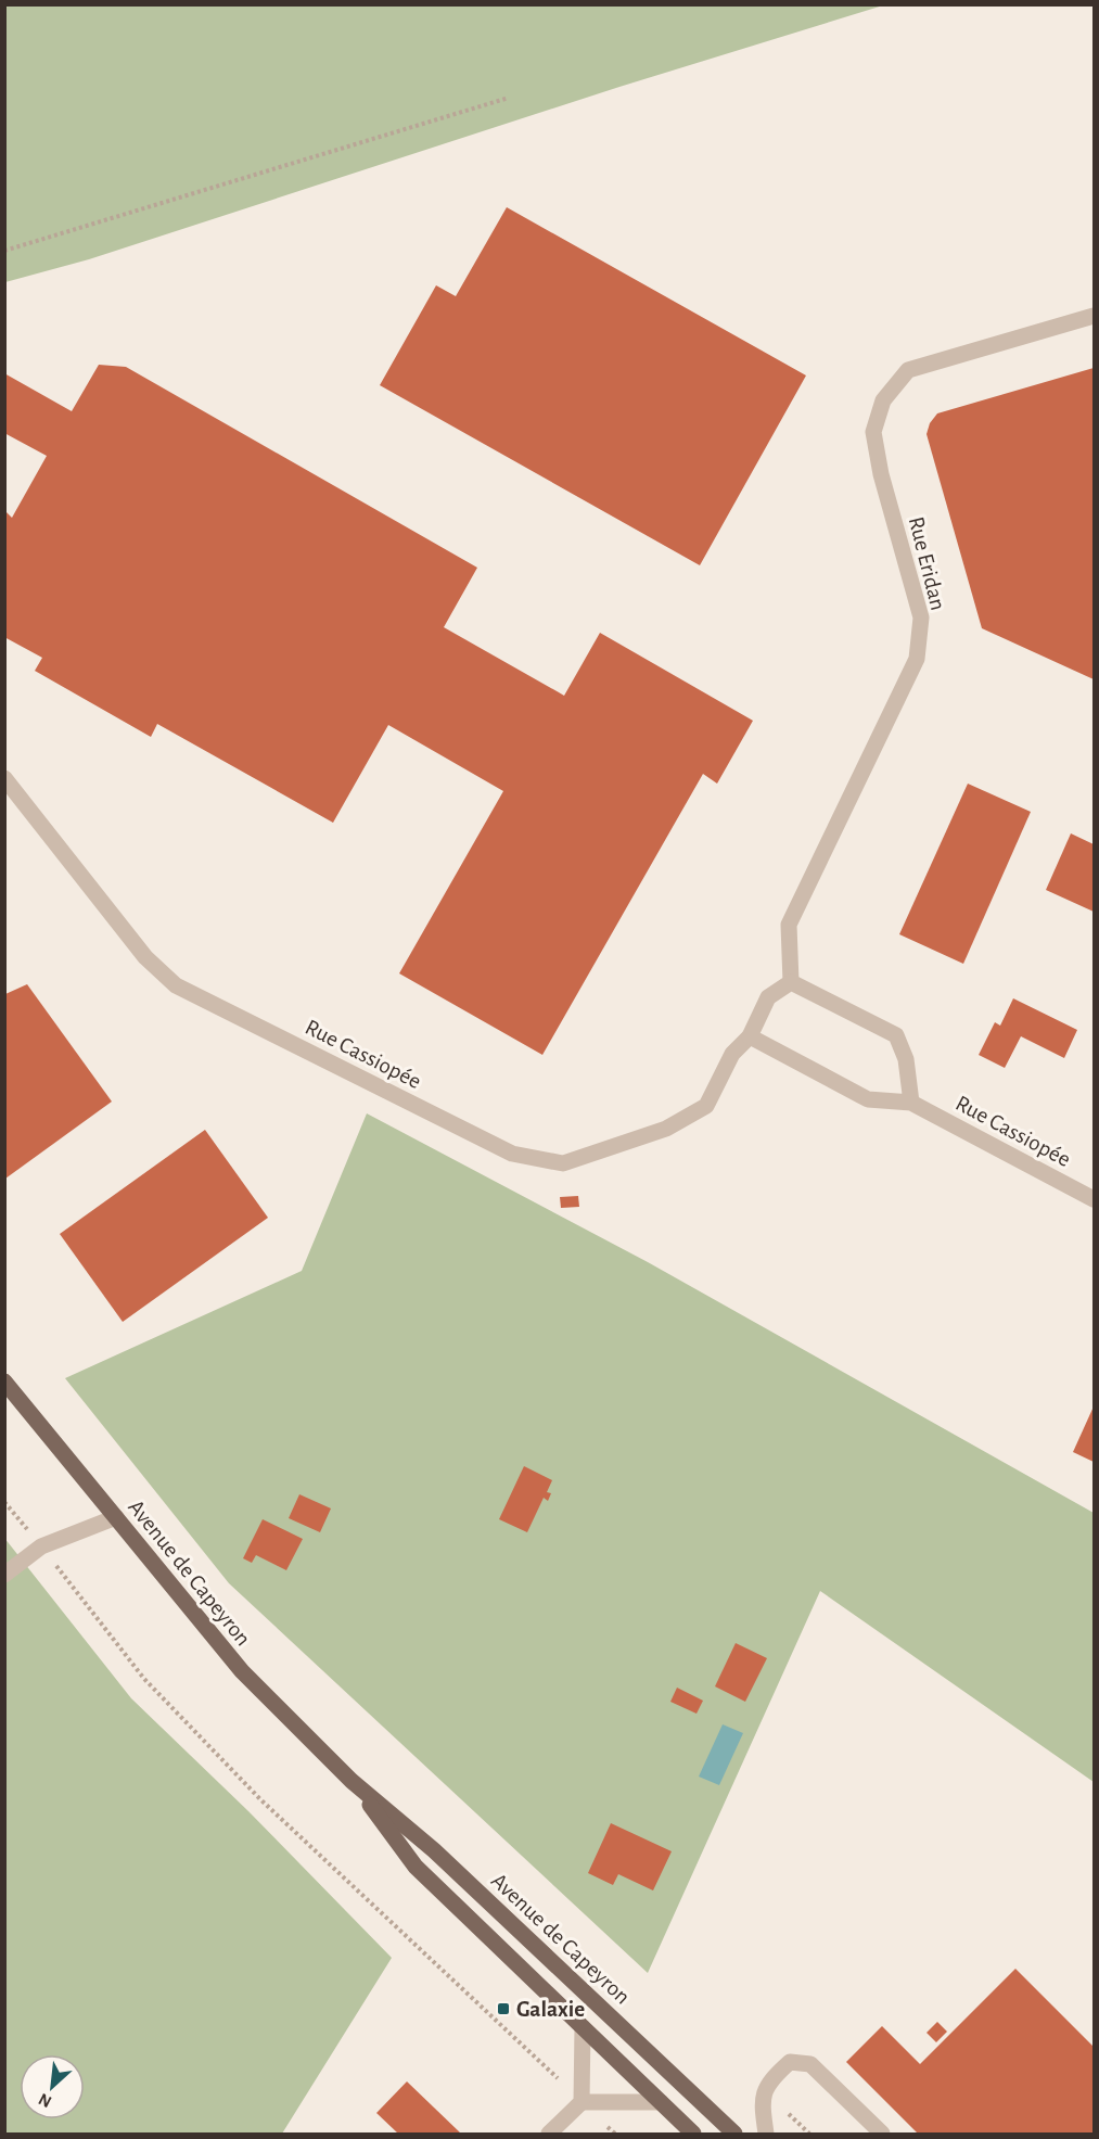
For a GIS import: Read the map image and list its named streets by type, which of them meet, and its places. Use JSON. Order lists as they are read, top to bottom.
{
  "streets": {
    "main road": ["Avenue de Capeyron"],
    "street": ["Rue Eridan", "Rue Cassiopée"]
  },
  "crossings": [
    ["Rue Eridan", "Rue Cassiopée"]
  ],
  "places": {
    "transit": ["Galaxie"]
  },
  "north": "bottom left"
}
